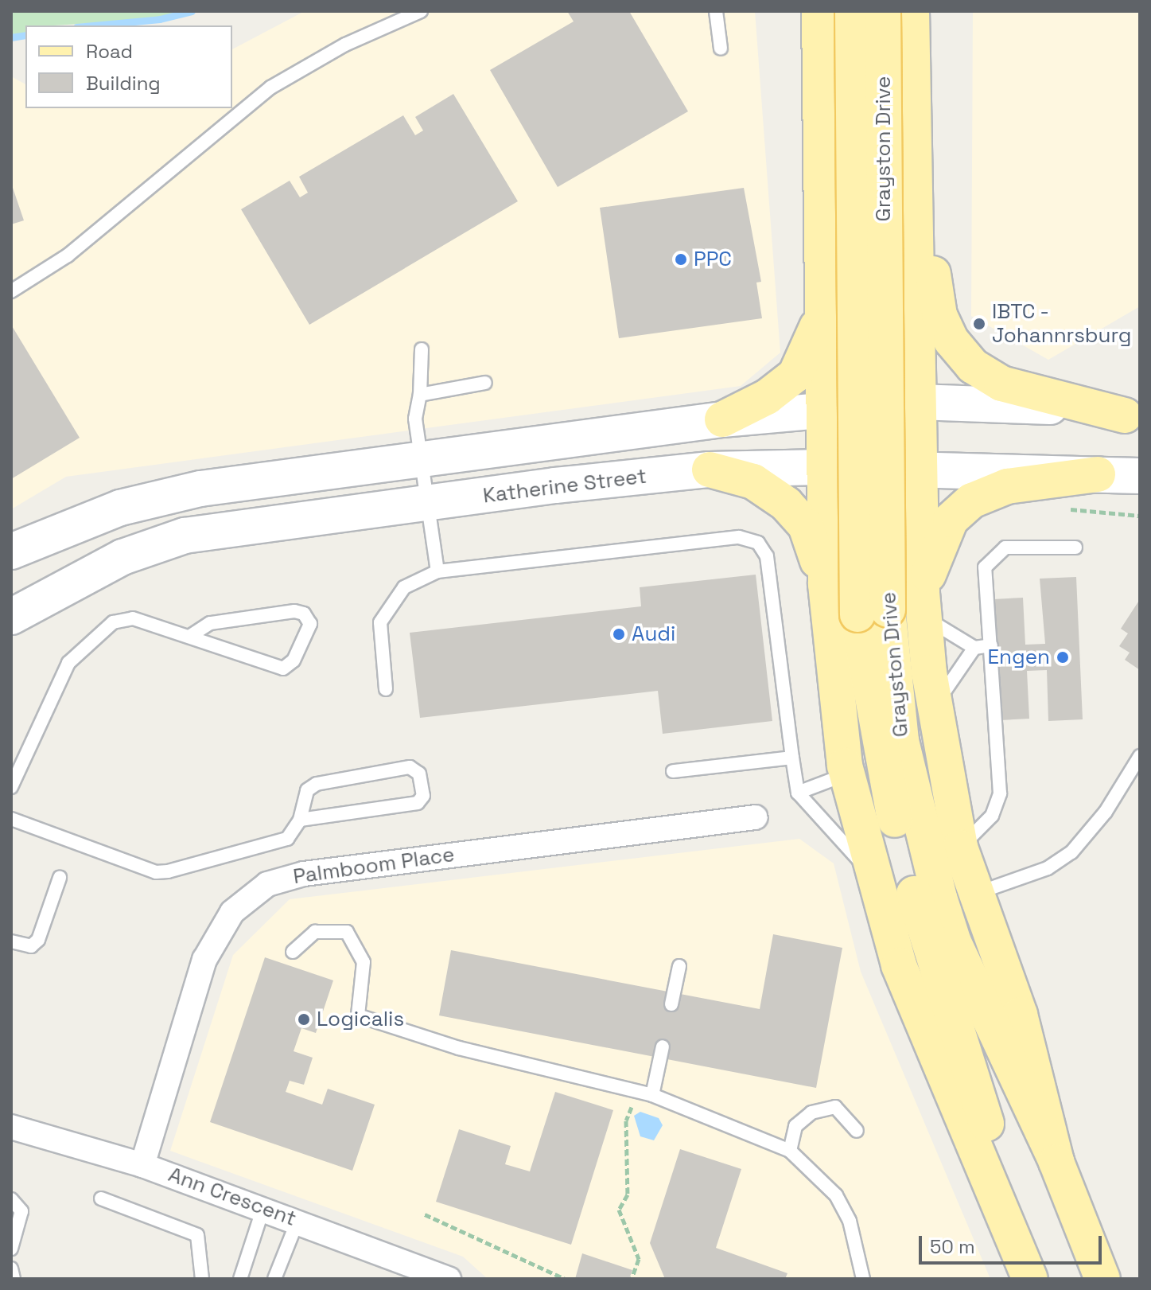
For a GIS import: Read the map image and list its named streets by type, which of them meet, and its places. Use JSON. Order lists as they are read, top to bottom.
{
  "streets": {
    "main road": ["Grayston Drive", "Katherine Street"],
    "street": ["Palmboom Place", "Ann Crescent"]
  },
  "crossings": [
    ["Palmboom Place", "Ann Crescent"]
  ],
  "places": [
    "PPC",
    "IBTC - Johannrsburg",
    "Audi",
    "Engen",
    "Logicalis"
  ],
  "legend": ["Road", "Building"],
  "scale_bar": "50 m"
}
